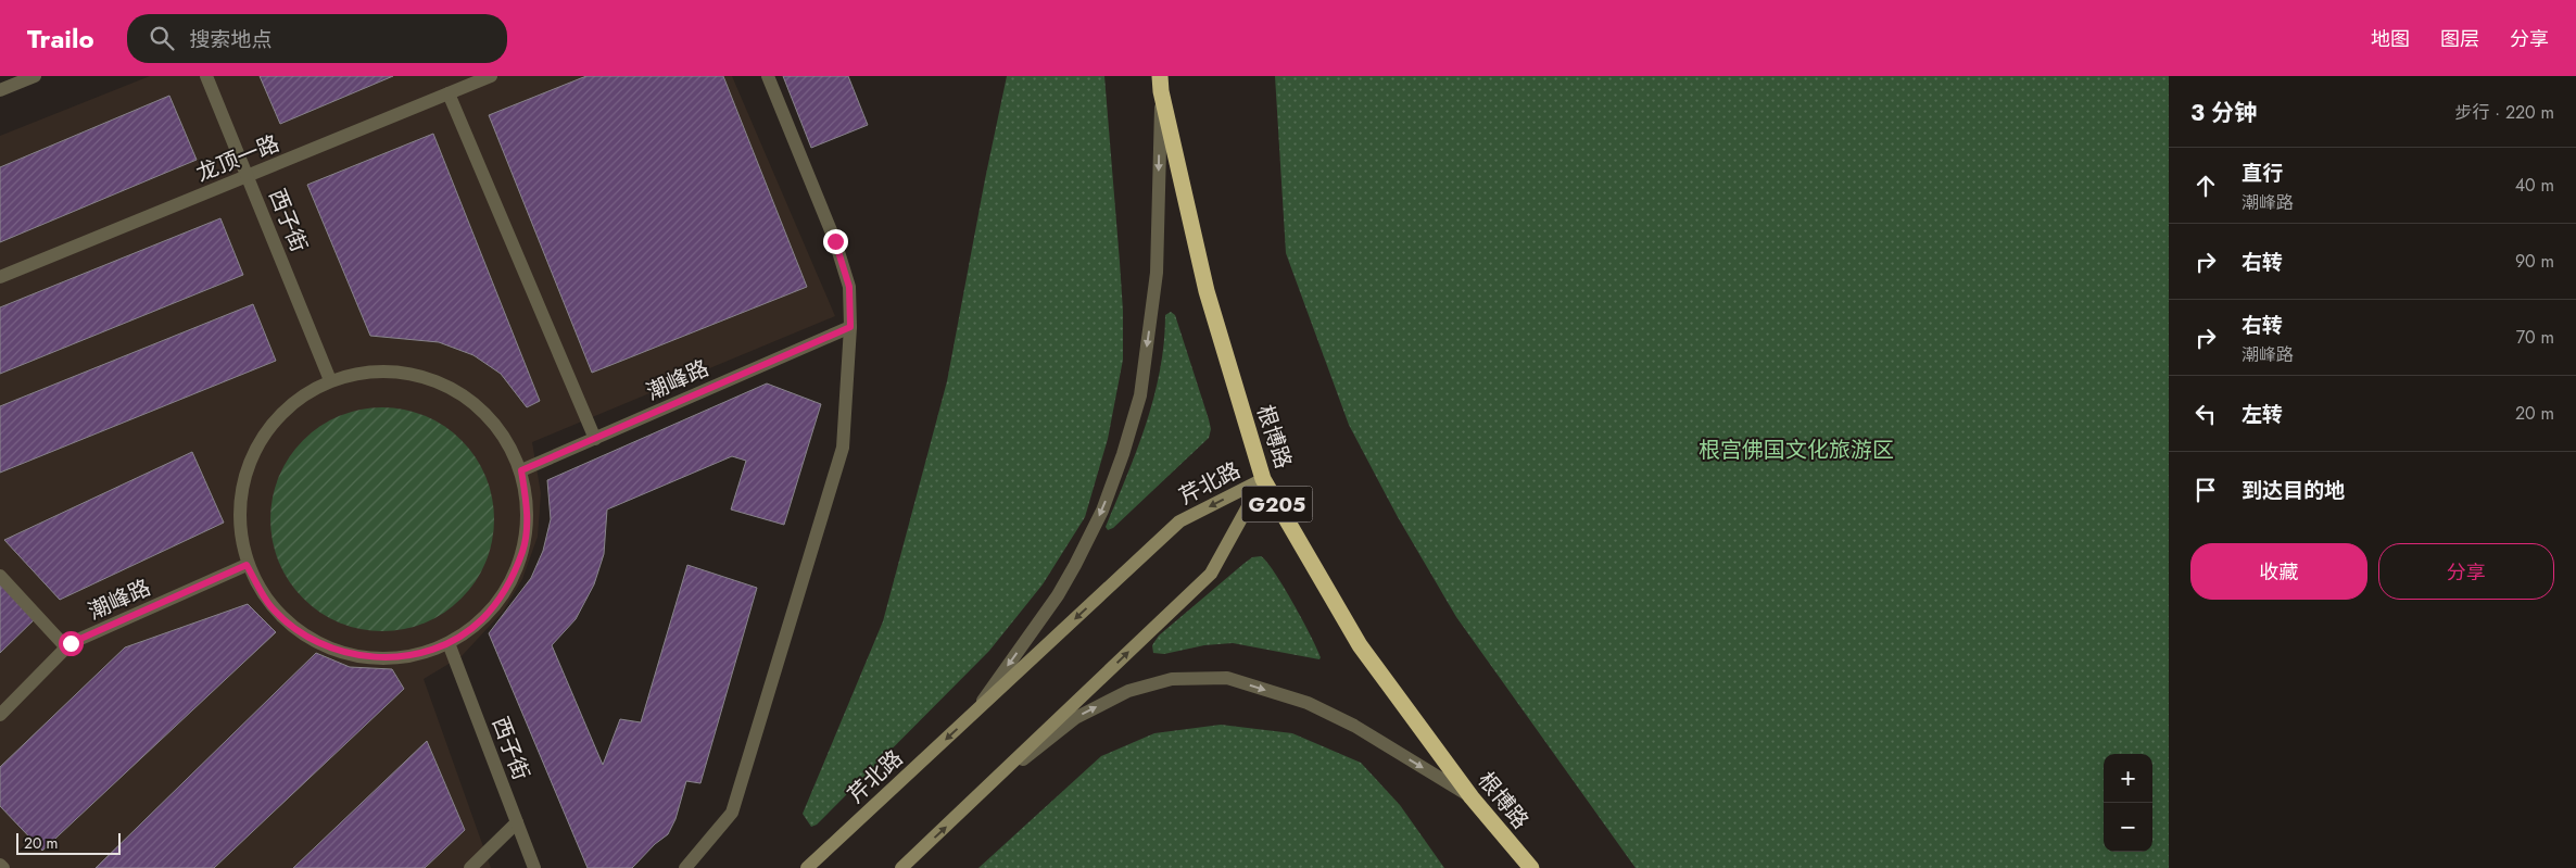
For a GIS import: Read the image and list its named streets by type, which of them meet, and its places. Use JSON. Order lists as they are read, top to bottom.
{
  "streets": {
    "highway": ["根博路", "G205"],
    "main road": ["芹北路"],
    "street": ["龙顶一路", "西子街", "潮峰路"]
  },
  "crossings": [
    ["龙顶一路", "西子街"],
    ["根博路", "芹北路"]
  ],
  "parks": ["根宫佛国文化旅游区"],
  "scale_bar": "20 m",
  "page": {
    "header": "Trailo",
    "search": "搜索地点",
    "nav": ["地图", "图层", "分享"],
    "heading": ["3 分钟", "步行 · 220 m"],
    "list": [
      ["直行", "潮峰路", "40 m"],
      ["右转", "90 m"],
      ["右转", "潮峰路", "70 m"],
      ["左转", "20 m"],
      "到达目的地"
    ],
    "buttons": ["收藏", "分享"],
    "map_buttons": ["+", "−"],
    "scale": "20 m"
  }
}
